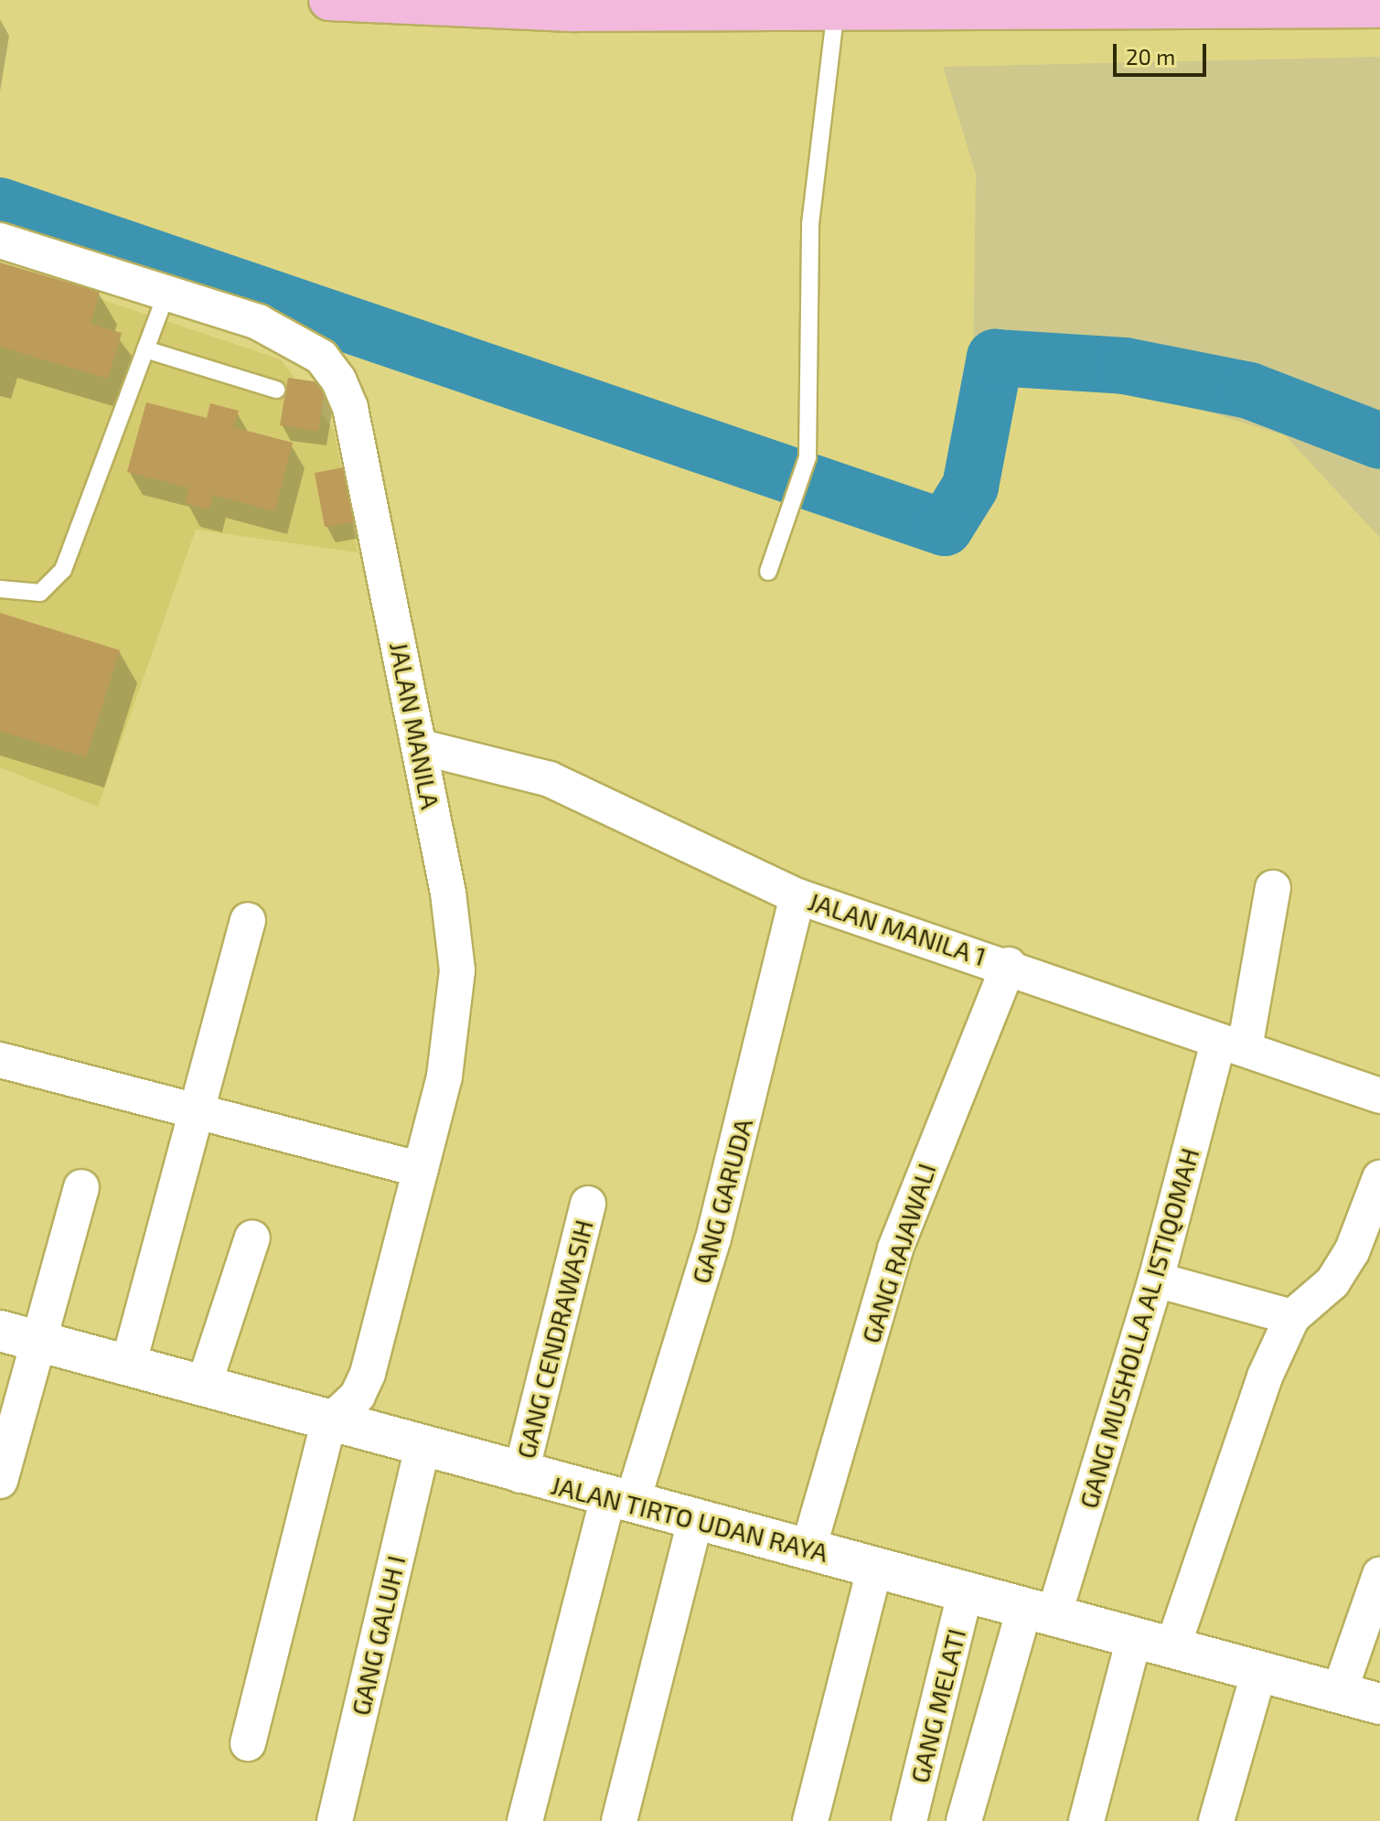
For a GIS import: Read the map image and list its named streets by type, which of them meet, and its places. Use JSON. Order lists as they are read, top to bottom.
{
  "streets": {
    "street": [
      "JALAN MANILA",
      "JALAN MANILA 1",
      "GANG GARUDA",
      "GANG RAJAWALI",
      "GANG MUSHOLLA AL ISTIQOMAH",
      "GANG CENDRAWASIH",
      "JALAN TIRTO UDAN RAYA",
      "GANG GALUH I",
      "GANG MELATI"
    ]
  },
  "crossings": [
    ["JALAN MANILA", "JALAN MANILA 1"],
    ["JALAN MANILA", "JALAN TIRTO UDAN RAYA"],
    ["JALAN MANILA 1", "GANG GARUDA"],
    ["JALAN MANILA 1", "GANG RAJAWALI"],
    ["JALAN MANILA 1", "GANG MUSHOLLA AL ISTIQOMAH"],
    ["GANG GARUDA", "JALAN TIRTO UDAN RAYA"],
    ["GANG RAJAWALI", "JALAN TIRTO UDAN RAYA"],
    ["GANG MUSHOLLA AL ISTIQOMAH", "JALAN TIRTO UDAN RAYA"],
    ["GANG CENDRAWASIH", "JALAN TIRTO UDAN RAYA"],
    ["JALAN TIRTO UDAN RAYA", "GANG GALUH I"],
    ["JALAN TIRTO UDAN RAYA", "GANG MELATI"]
  ],
  "scale_bar": "20 m"
}
